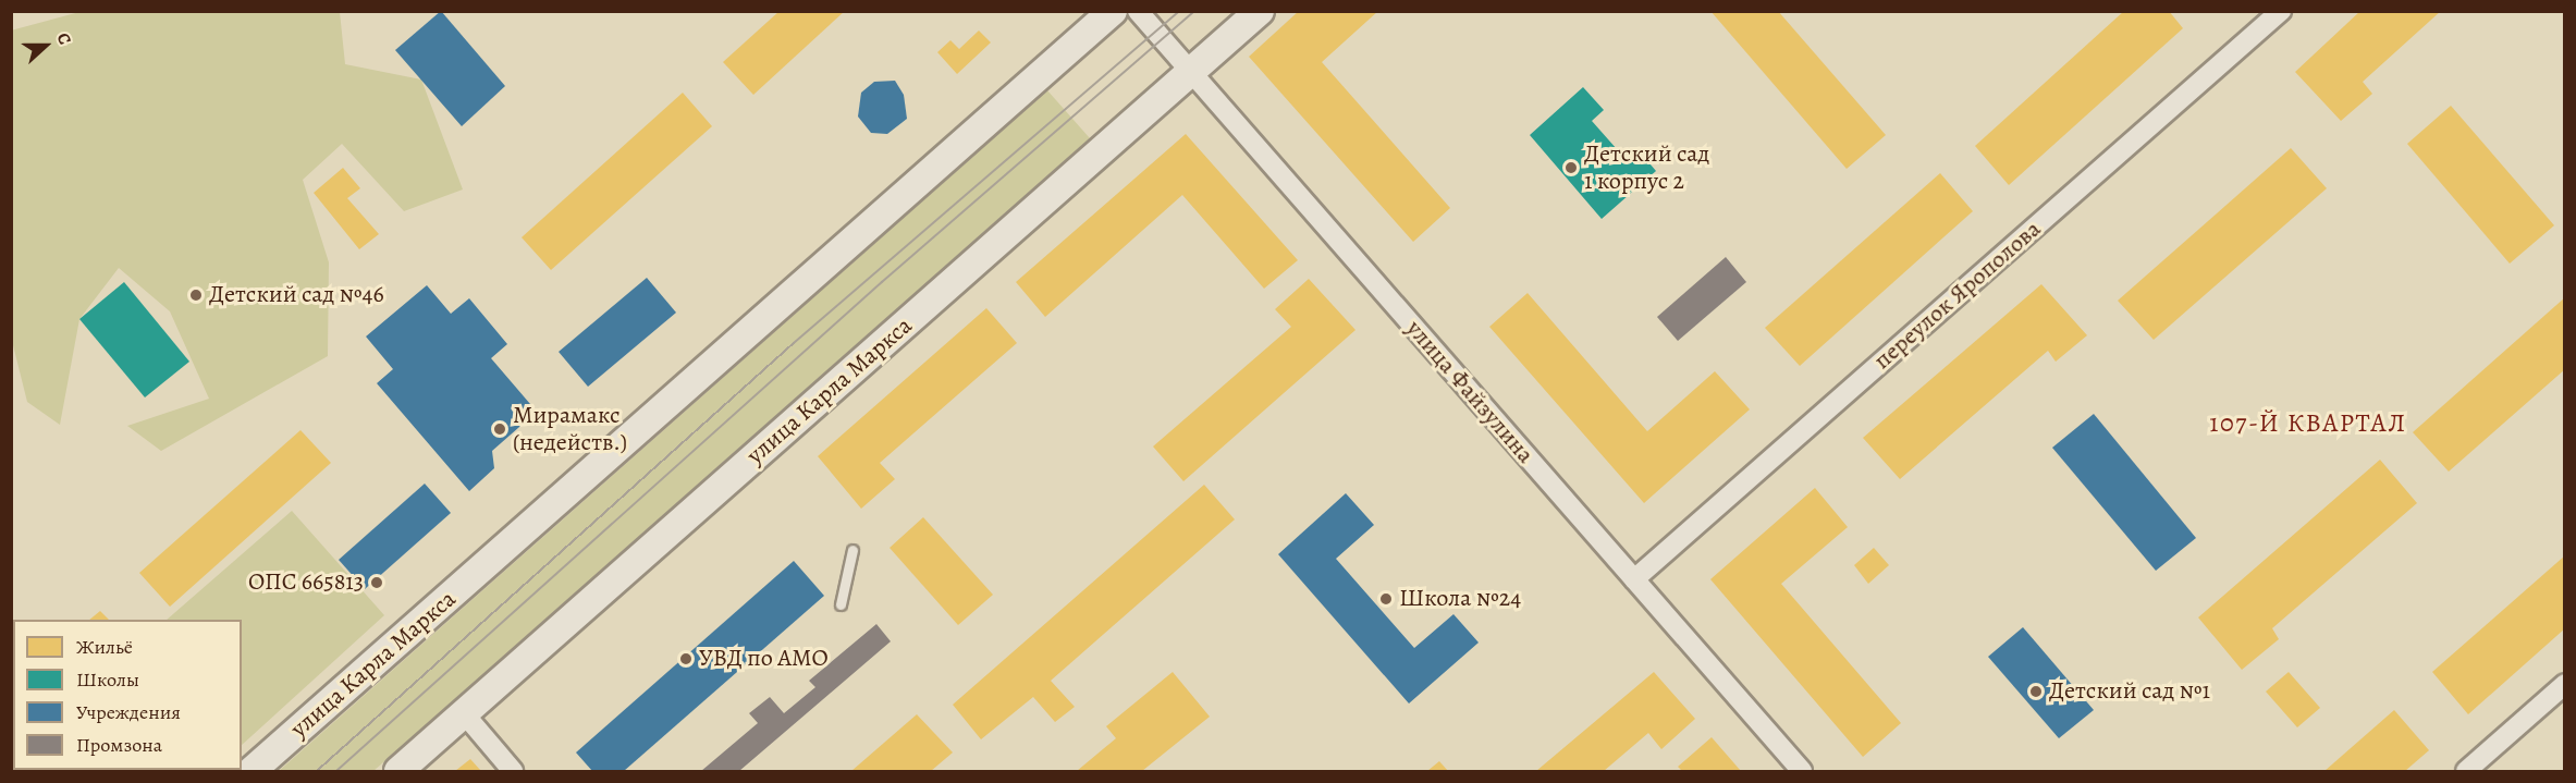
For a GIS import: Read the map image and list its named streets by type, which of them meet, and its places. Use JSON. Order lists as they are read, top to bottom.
{
  "streets": {
    "main road": ["улица Карла Маркса"],
    "street": ["переулок Ярополова", "улица Файзулина"]
  },
  "crossings": [
    ["переулок Ярополова", "улица Файзулина"],
    ["улица Карла Маркса", "улица Файзулина"]
  ],
  "districts": ["107-Й КВАРТАЛ"],
  "places": [
    "Детский сад 1 корпус 2",
    "Детский сад №46",
    "Мирамакс (недейств.)",
    "ОПС 665813",
    "Школа №24",
    "УВД по АМО",
    "Детский сад №1"
  ],
  "legend": [
    "Жильё",
    "Школы",
    "Учреждения",
    "Промзона"
  ],
  "north": "right"
}
